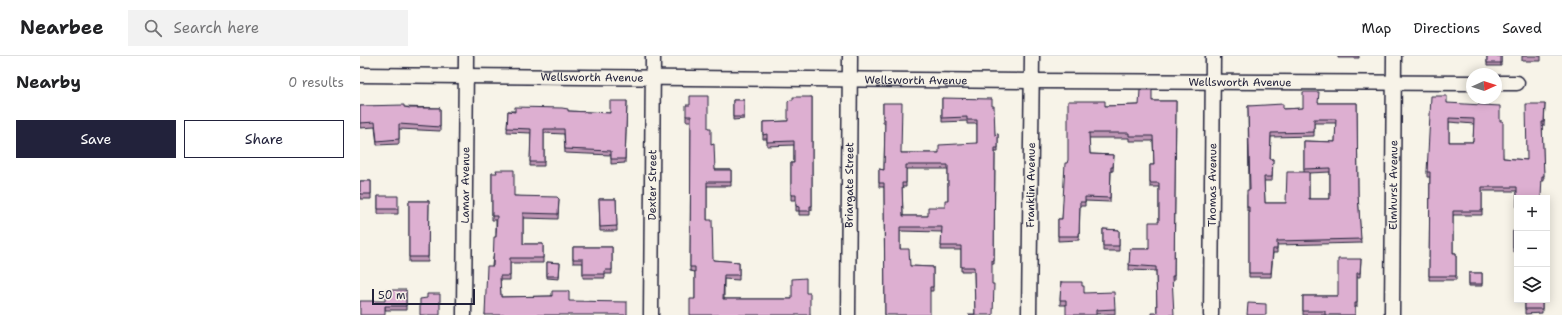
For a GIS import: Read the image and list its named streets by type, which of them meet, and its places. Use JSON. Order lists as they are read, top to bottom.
{
  "streets": {
    "street": [
      "Wellsworth Avenue",
      "Dexter Street",
      "Briargate Street",
      "Franklin Avenue",
      "Thomas Avenue",
      "Elmhurst Avenue",
      "Lamar Avenue"
    ]
  },
  "crossings": [
    ["Wellsworth Avenue", "Dexter Street"],
    ["Wellsworth Avenue", "Briargate Street"],
    ["Wellsworth Avenue", "Franklin Avenue"],
    ["Wellsworth Avenue", "Thomas Avenue"],
    ["Wellsworth Avenue", "Elmhurst Avenue"],
    ["Wellsworth Avenue", "Lamar Avenue"]
  ],
  "scale_bar": "50 m",
  "north": "right",
  "page": {
    "header": "Nearbee",
    "search": "Search here",
    "nav": ["Map", "Directions", "Saved"],
    "heading": ["Nearby", "0 results"],
    "buttons": ["Save", "Share"],
    "map_buttons": ["+", "−"],
    "scale": "50 m"
  }
}
